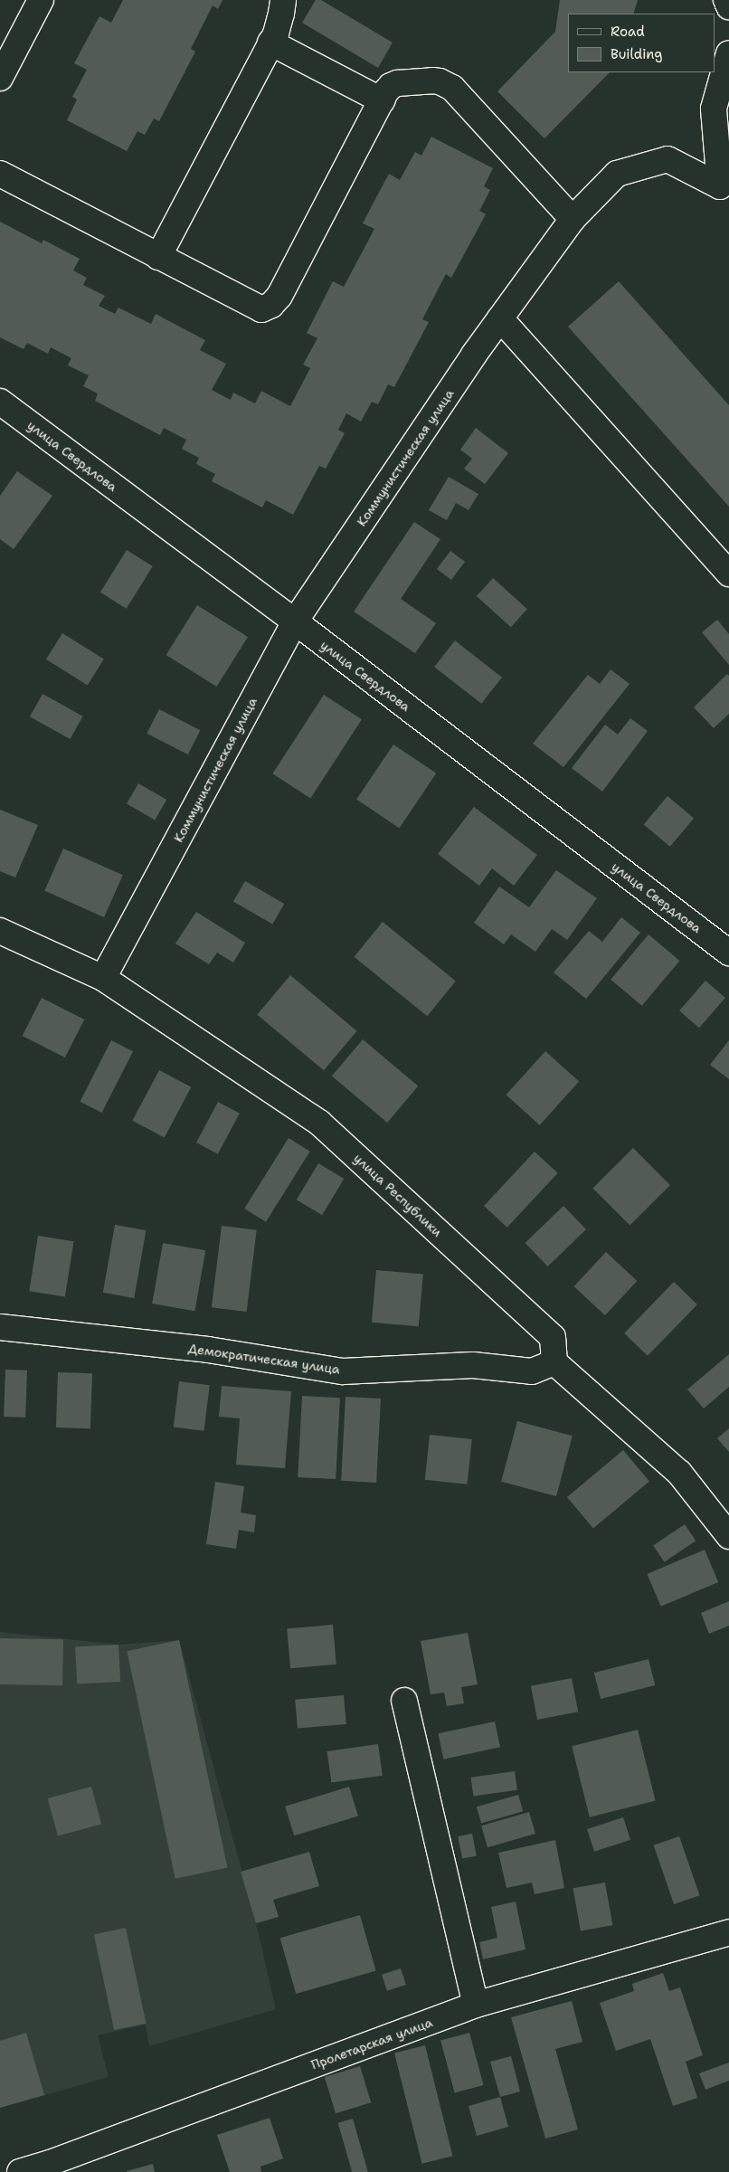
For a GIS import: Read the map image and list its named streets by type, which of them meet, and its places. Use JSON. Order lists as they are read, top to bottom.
{
  "streets": {
    "street": [
      "улица Свердлова",
      "Коммунистическая улица",
      "улица Республики",
      "Демократическая улица",
      "Пролетарская улица"
    ]
  },
  "crossings": [
    ["улица Свердлова", "Коммунистическая улица"],
    ["Коммунистическая улица", "улица Республики"],
    ["улица Республики", "Демократическая улица"]
  ],
  "legend": ["Road", "Building"]
}
